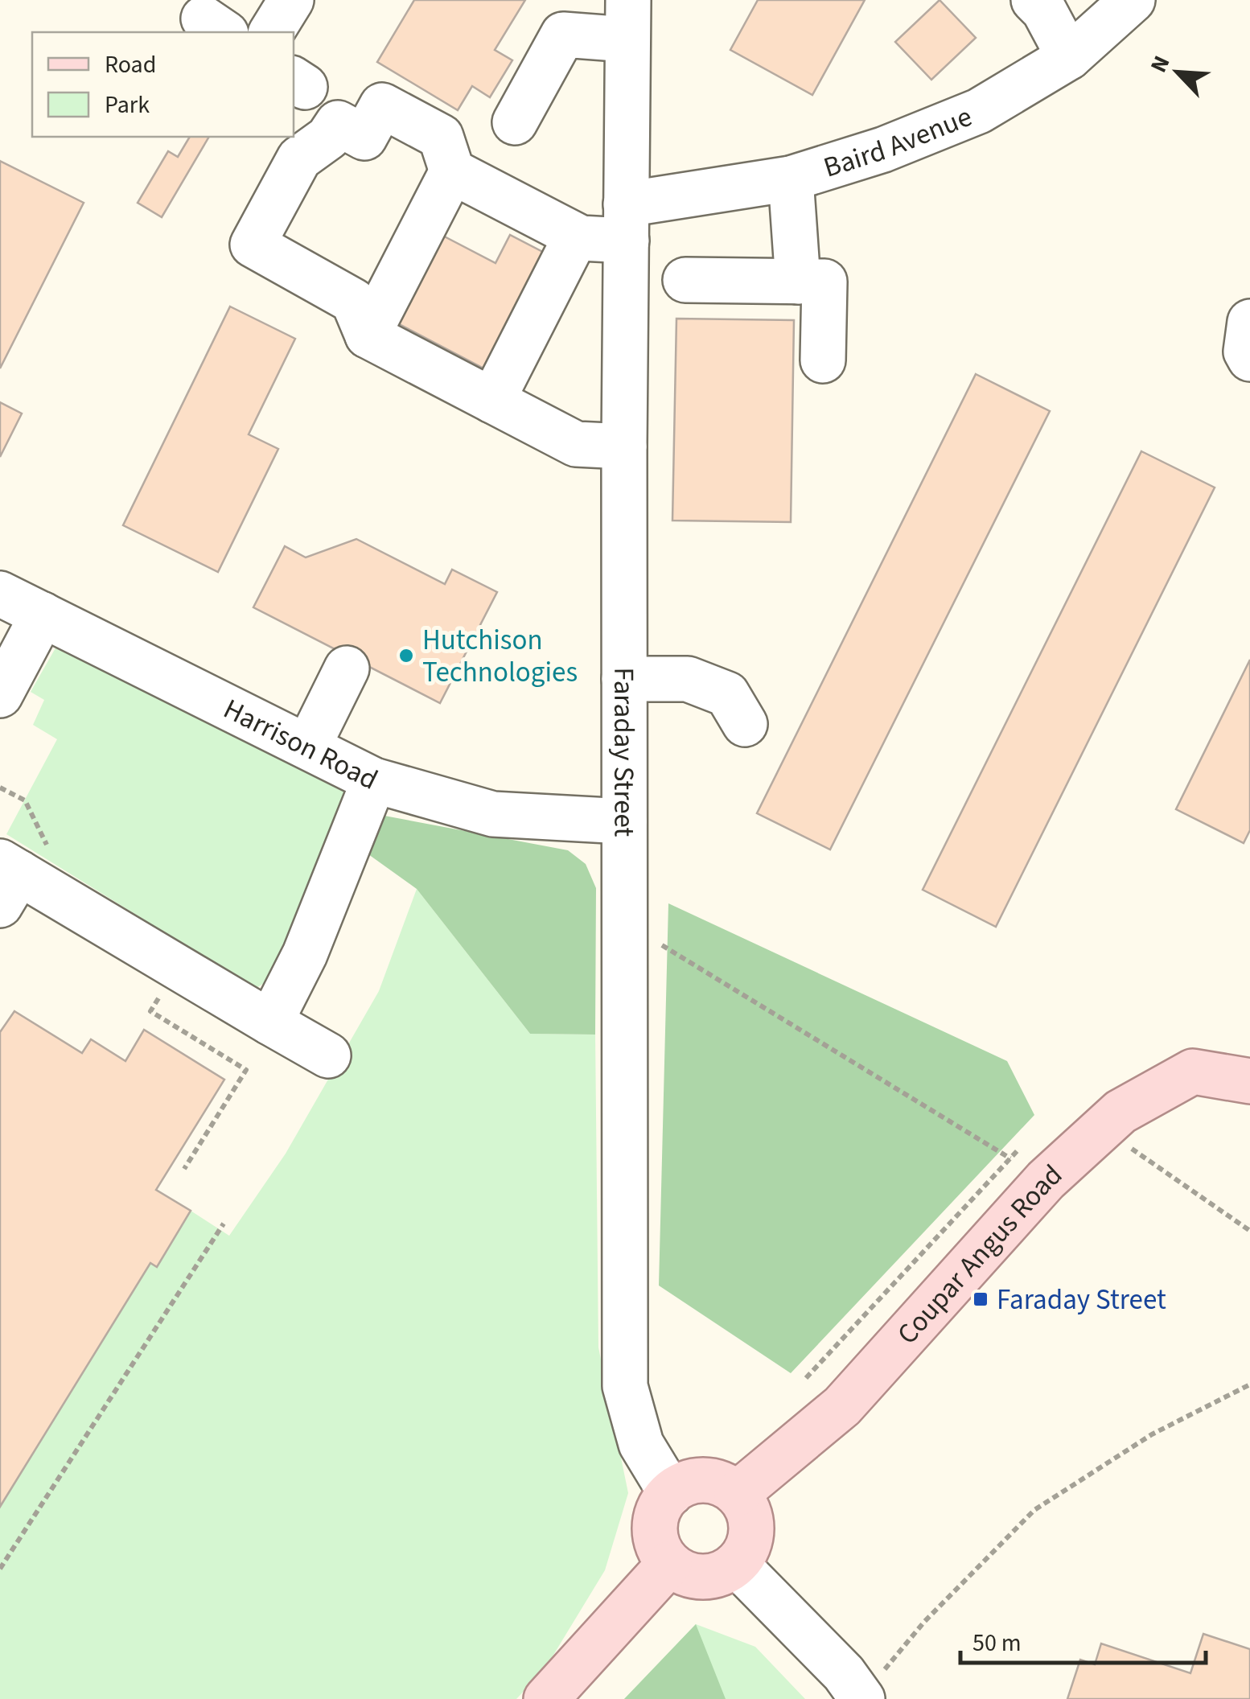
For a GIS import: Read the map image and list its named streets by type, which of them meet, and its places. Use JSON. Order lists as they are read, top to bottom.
{
  "streets": {
    "main road": ["Coupar Angus Road"],
    "street": ["Baird Avenue", "Harrison Road", "Faraday Street"]
  },
  "crossings": [
    ["Baird Avenue", "Faraday Street"],
    ["Harrison Road", "Faraday Street"],
    ["Faraday Street", "Coupar Angus Road"]
  ],
  "places": {
    "other": ["Hutchison Technologies"],
    "transit": ["Faraday Street"]
  },
  "legend": ["Road", "Park"],
  "scale_bar": "50 m",
  "north": "top left"
}
